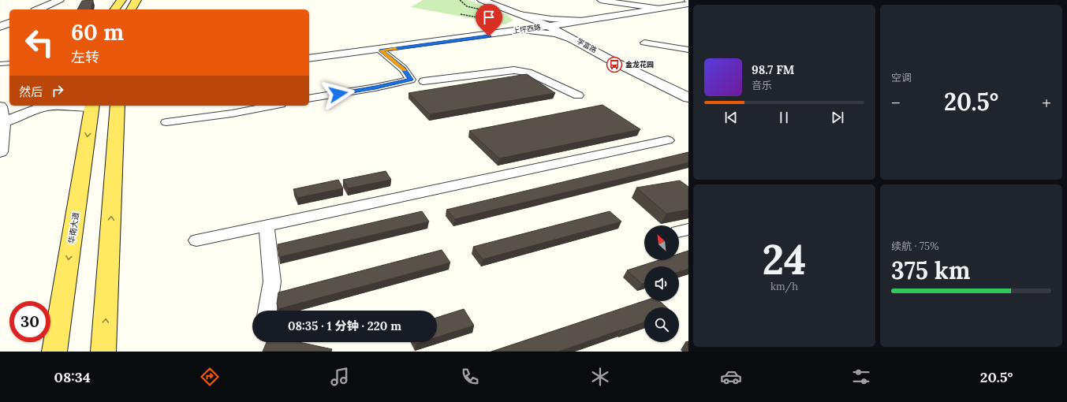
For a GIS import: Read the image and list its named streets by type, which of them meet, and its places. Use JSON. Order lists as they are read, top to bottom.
{
  "streets": {
    "main road": ["华南大道"],
    "street": ["上坪西路", "学富路"]
  },
  "crossings": [
    ["上坪西路", "学富路"]
  ],
  "places": {
    "bus stop": ["金龙花园"]
  },
  "north": "top left",
  "page": {
    "tile": [
      "空调",
      ["24", "km/h"],
      ["续航 · 75%", "375 km"]
    ],
    "turn": ["60 m", "左转"],
    "song": ["98.7 FM", "音乐"],
    "then": "然后",
    "heat": ["−", "20.5°", "+"],
    "limit": "30",
    "trip": "08:35 · 1 分钟 · 220 m",
    "tabs": ["08:34", "20.5°"]
  }
}
